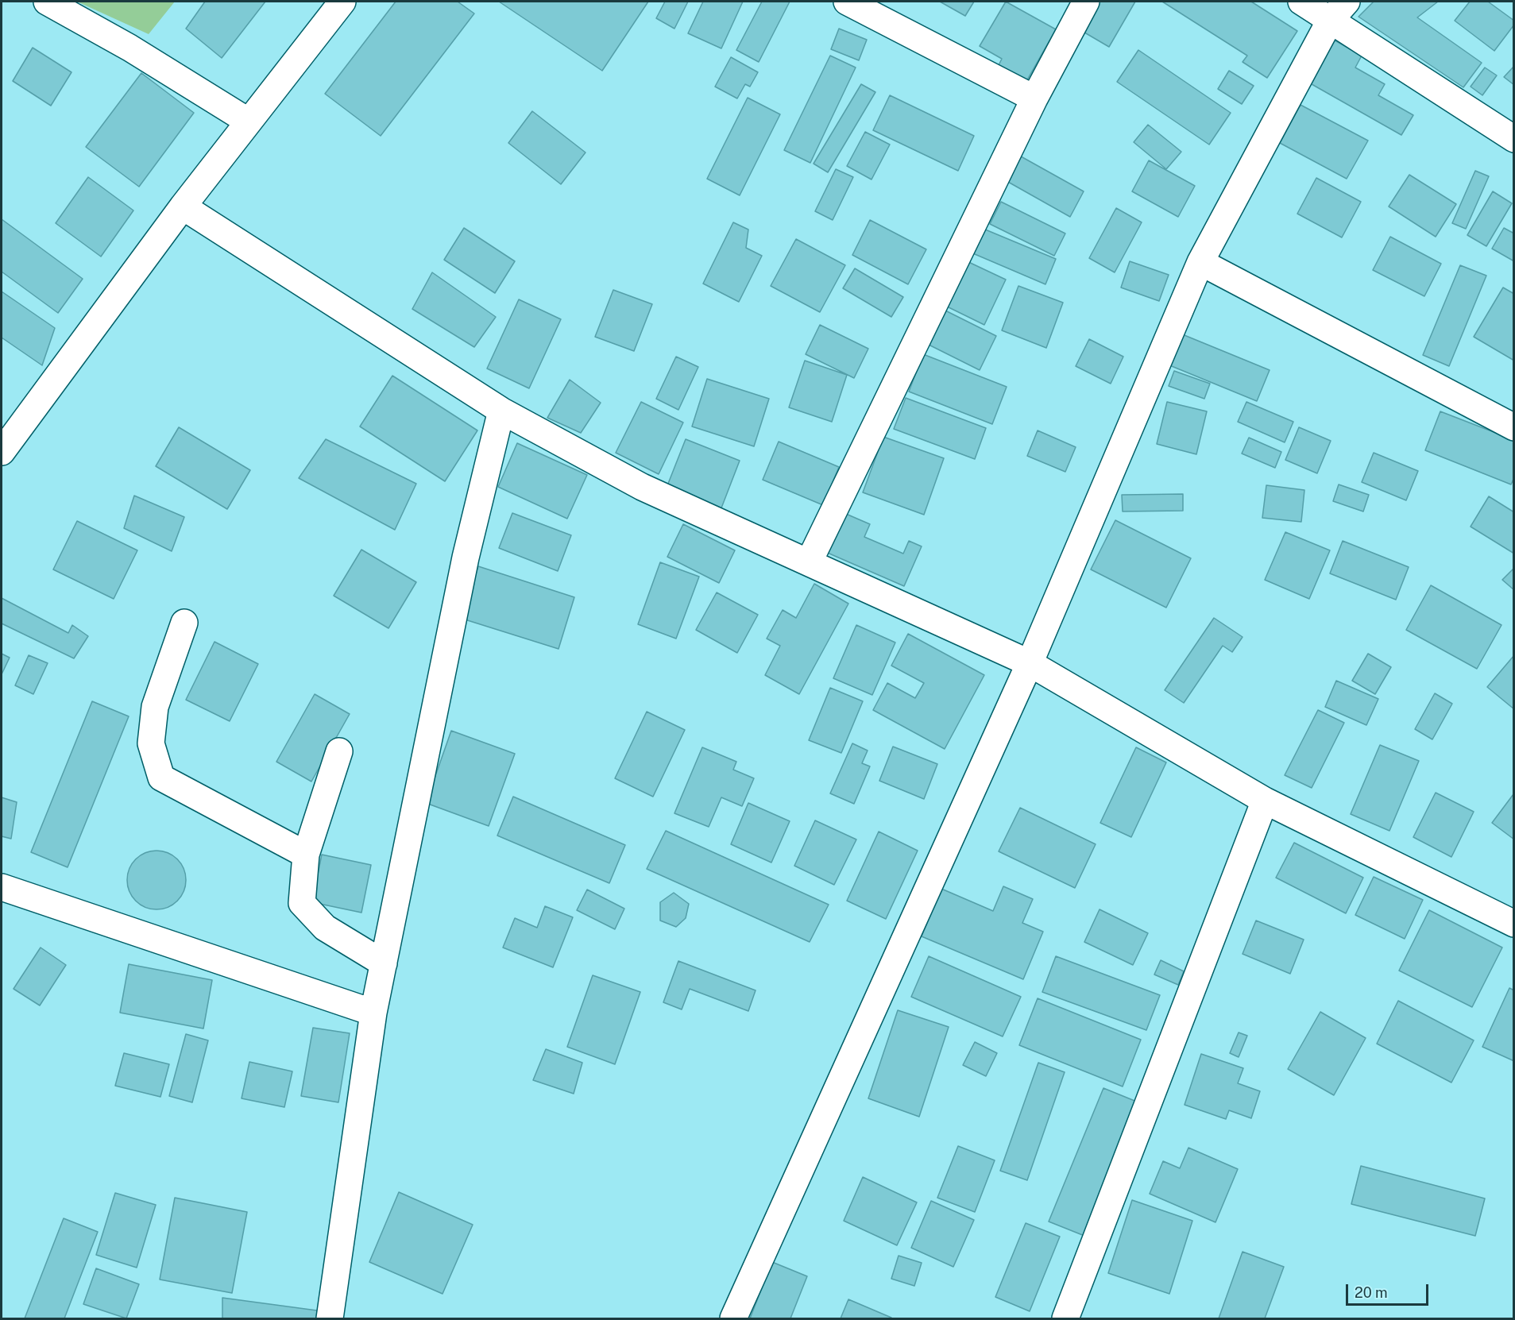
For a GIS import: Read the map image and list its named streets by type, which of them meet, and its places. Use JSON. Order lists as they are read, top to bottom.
{
  "scale_bar": "20 m"
}
